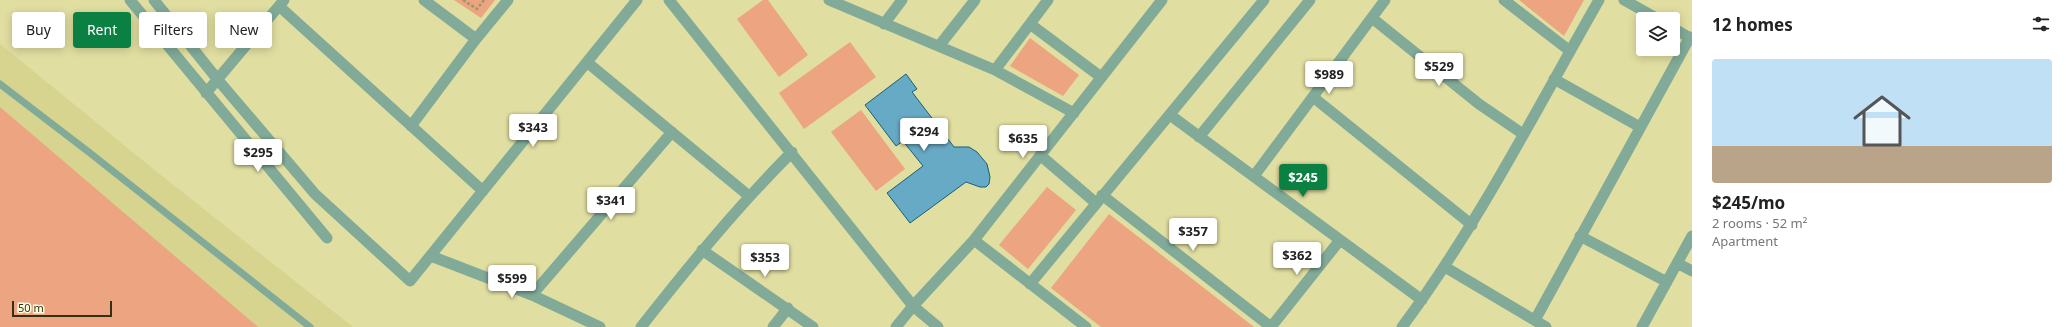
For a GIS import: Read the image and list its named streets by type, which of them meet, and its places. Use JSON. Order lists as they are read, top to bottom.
{
  "scale_bar": "50 m",
  "page": {
    "heading": "12 homes",
    "chip": [
      "Buy",
      "Rent",
      "Filters",
      "New"
    ],
    "list": [
      {
        "name": "$245/mo",
        "note": "2 rooms · 52 m² · Apartment"
      }
    ],
    "price": [
      "$529",
      "$989",
      "$343",
      "$294",
      "$635",
      "$295",
      "$245",
      "$341",
      "$357",
      "$362",
      "$353",
      "$599"
    ],
    "scale": "50 m"
  }
}
